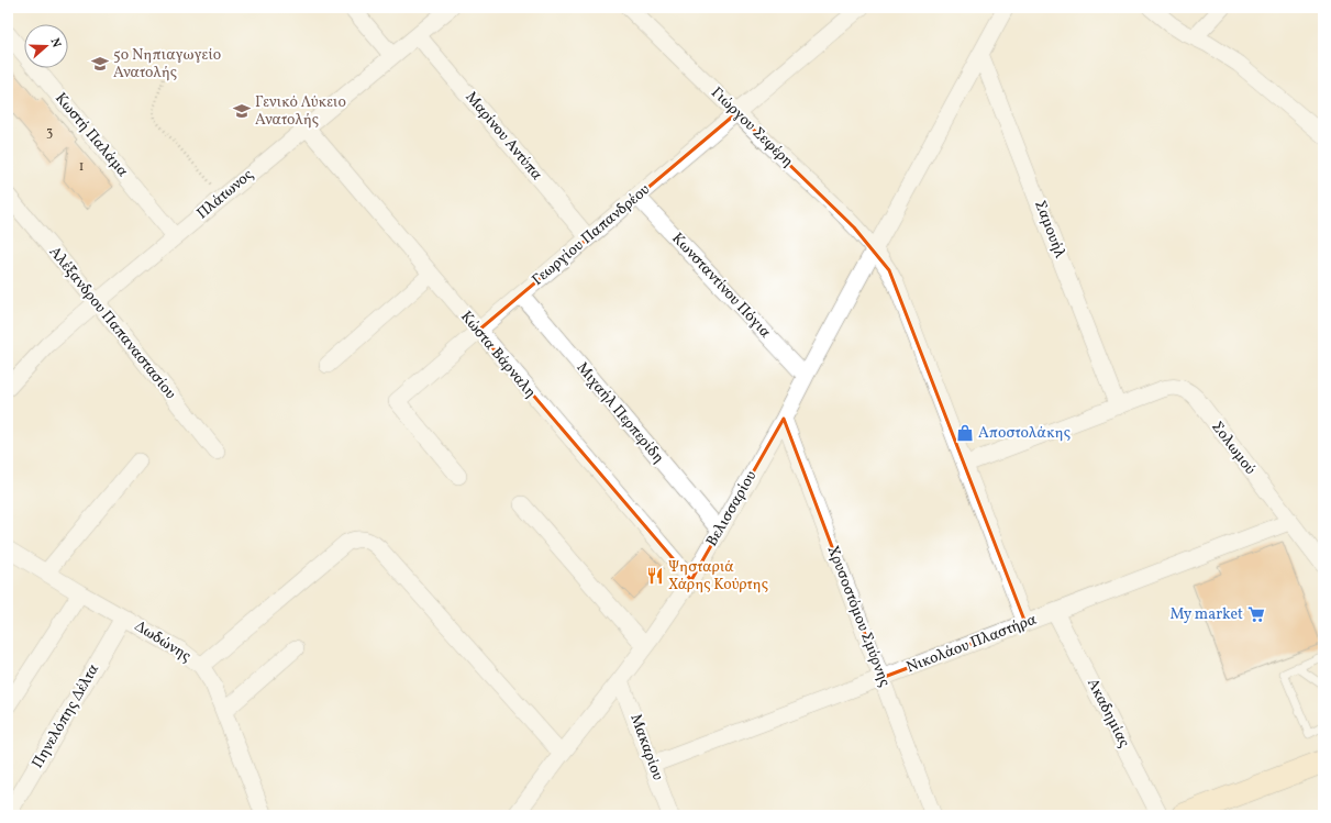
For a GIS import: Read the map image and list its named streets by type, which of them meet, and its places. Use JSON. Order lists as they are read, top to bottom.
{
  "streets": {
    "street": [
      "Γιώργου Σεφέρη",
      "Κωστή Παλάμα",
      "Μαρίνου Αντύπα",
      "Πλάτωνος",
      "Σαμουήλ",
      "Γεωργίου Παπανδρέου",
      "Κωνσταντίνου Πόγια",
      "Αλέξανδρου Παπαναστασίου",
      "Κώστα Βάρναλη",
      "Μιχαήλ Περπερίδη",
      "Σολωμού",
      "Βελισσαρίου",
      "Χρυσοστόμου Σμύρνης",
      "Δωδώνης",
      "Νικολάου Πλαστήρα",
      "Ακαδημίας",
      "Πηνελόπης Δέλτα",
      "Μακαρίου"
    ]
  },
  "crossings": [
    ["Γιώργου Σεφέρη", "Γεωργίου Παπανδρέου"],
    ["Γιώργου Σεφέρη", "Σολωμού"],
    ["Γιώργου Σεφέρη", "Βελισσαρίου"],
    ["Γιώργου Σεφέρη", "Νικολάου Πλαστήρα"],
    ["Κωστή Παλάμα", "Πλάτωνος"],
    ["Μαρίνου Αντύπα", "Πλάτωνος"],
    ["Μαρίνου Αντύπα", "Γεωργίου Παπανδρέου"],
    ["Πλάτωνος", "Αλέξανδρου Παπαναστασίου"],
    ["Πλάτωνος", "Κώστα Βάρναλη"],
    ["Σαμουήλ", "Σολωμού"],
    ["Σαμουήλ", "Βελισσαρίου"],
    ["Γεωργίου Παπανδρέου", "Κωνσταντίνου Πόγια"],
    ["Γεωργίου Παπανδρέου", "Κώστα Βάρναλη"],
    ["Γεωργίου Παπανδρέου", "Μιχαήλ Περπερίδη"],
    ["Κωνσταντίνου Πόγια", "Βελισσαρίου"],
    ["Κώστα Βάρναλη", "Βελισσαρίου"],
    ["Μιχαήλ Περπερίδη", "Βελισσαρίου"],
    ["Σολωμού", "Νικολάου Πλαστήρα"],
    ["Βελισσαρίου", "Χρυσοστόμου Σμύρνης"],
    ["Βελισσαρίου", "Μακαρίου"],
    ["Χρυσοστόμου Σμύρνης", "Νικολάου Πλαστήρα"],
    ["Δωδώνης", "Πηνελόπης Δέλτα"],
    ["Νικολάου Πλαστήρα", "Ακαδημίας"],
    ["Νικολάου Πλαστήρα", "Μακαρίου"]
  ],
  "places": {
    "school or university": ["5ο Νηπιαγωγείο Ανατολής", "Γενικό Λύκειο Ανατολής"],
    "shop": ["Αποστολάκης"],
    "restaurant": ["Ψησταριά Χάρης Κούρτης"],
    "supermarket": ["My market"]
  },
  "house_numbers": ["3", "1"],
  "north": "right"
}
